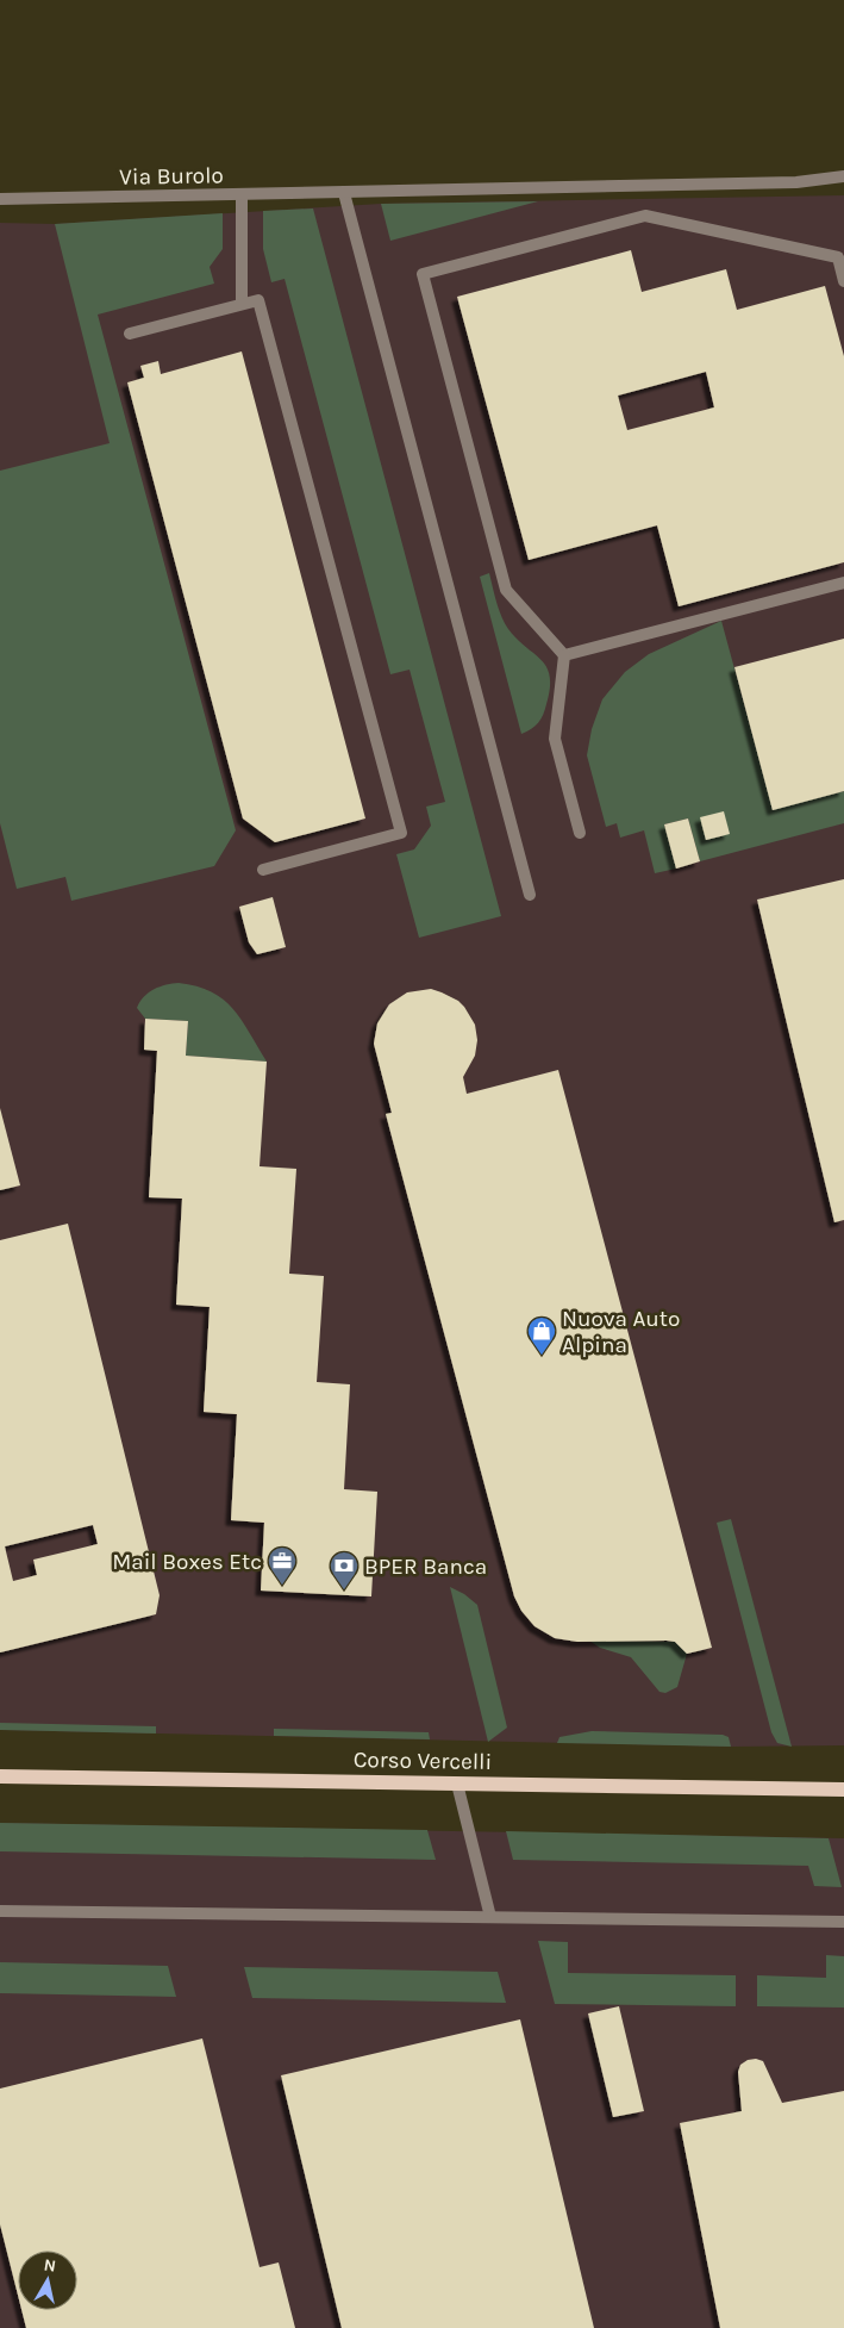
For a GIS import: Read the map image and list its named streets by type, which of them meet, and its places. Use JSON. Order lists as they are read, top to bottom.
{
  "streets": {
    "main road": ["Corso Vercelli"],
    "street": ["Via Burolo"]
  },
  "places": {
    "shop": ["Nuova Auto Alpina"],
    "office": ["Mail Boxes Etc"],
    "bank": ["BPER Banca"]
  },
  "north": "top"
}
